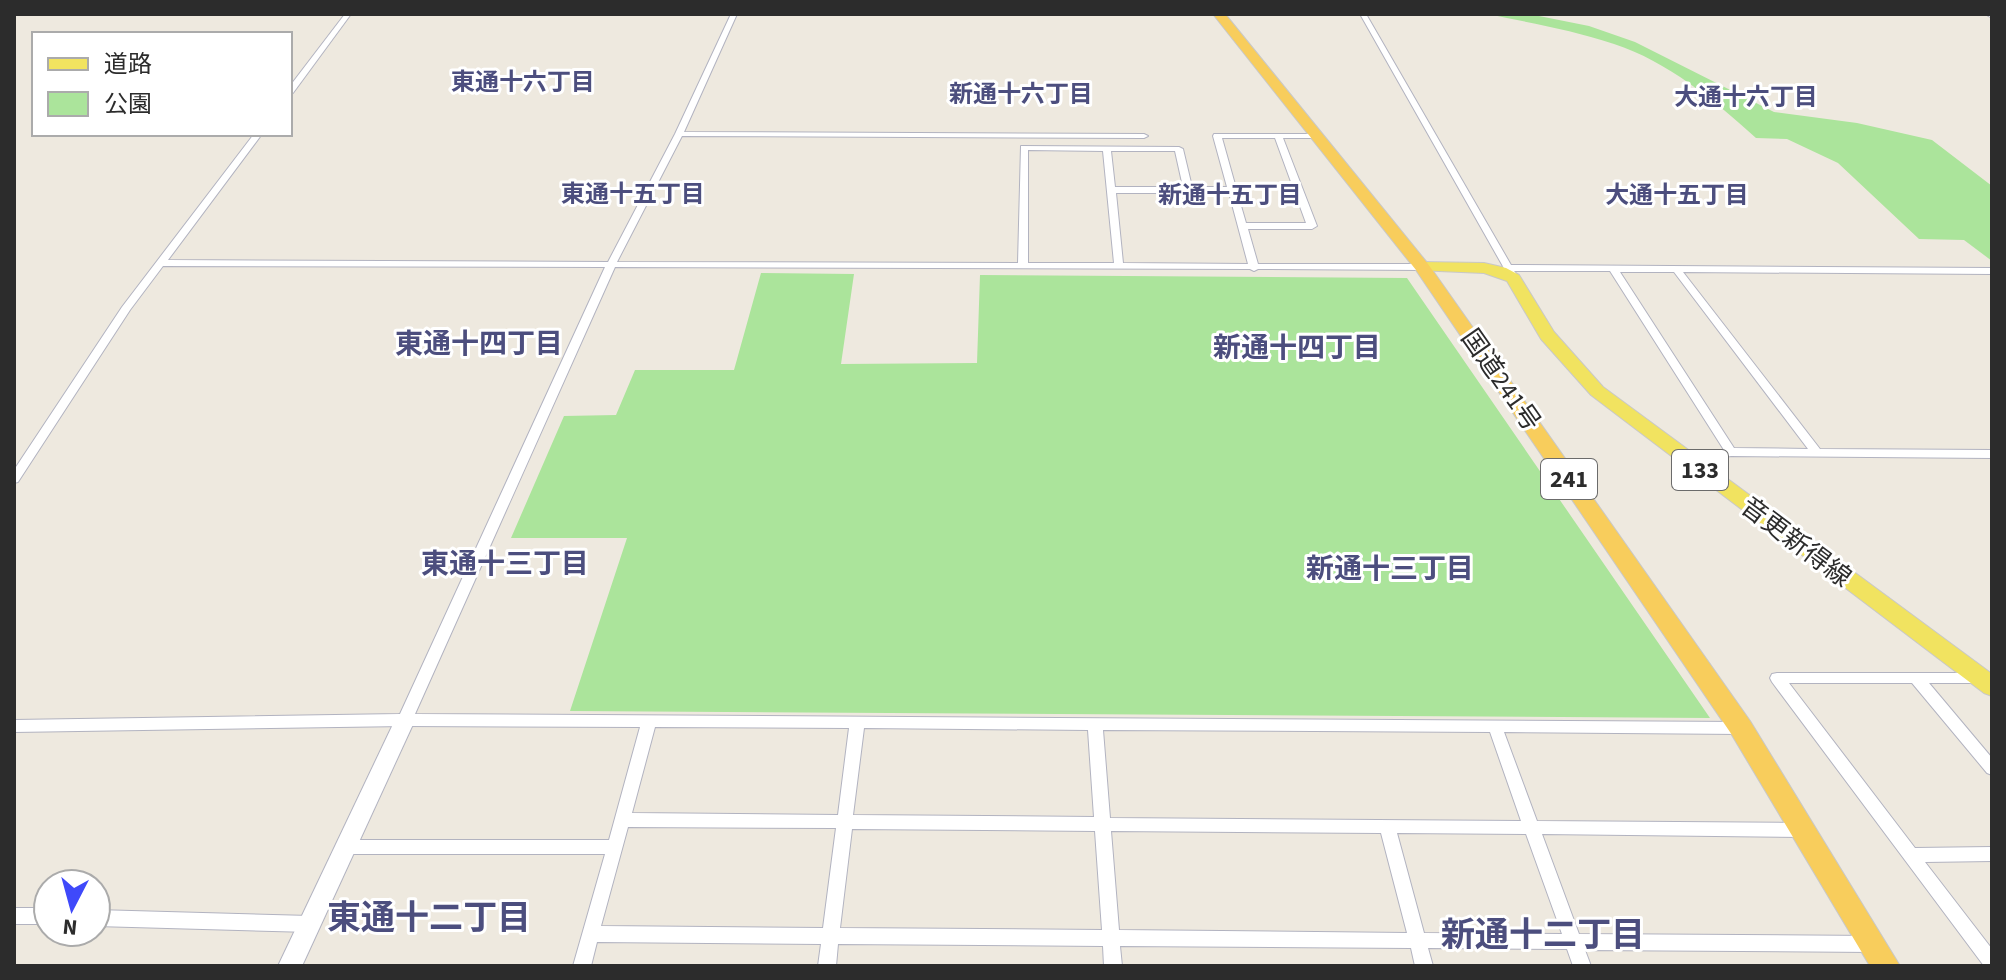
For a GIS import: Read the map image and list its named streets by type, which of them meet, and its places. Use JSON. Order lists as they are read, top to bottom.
{
  "streets": {
    "highway": ["国道241号", "241"],
    "main road": ["133", "音更新得線"]
  },
  "districts": [
    "東通十六丁目",
    "新通十六丁目",
    "大通十六丁目",
    "東通十五丁目",
    "新通十五丁目",
    "大通十五丁目",
    "東通十四丁目",
    "新通十四丁目",
    "東通十三丁目",
    "新通十三丁目",
    "東通十二丁目",
    "新通十二丁目"
  ],
  "legend": ["道路", "公園"],
  "north": "bottom"
}
